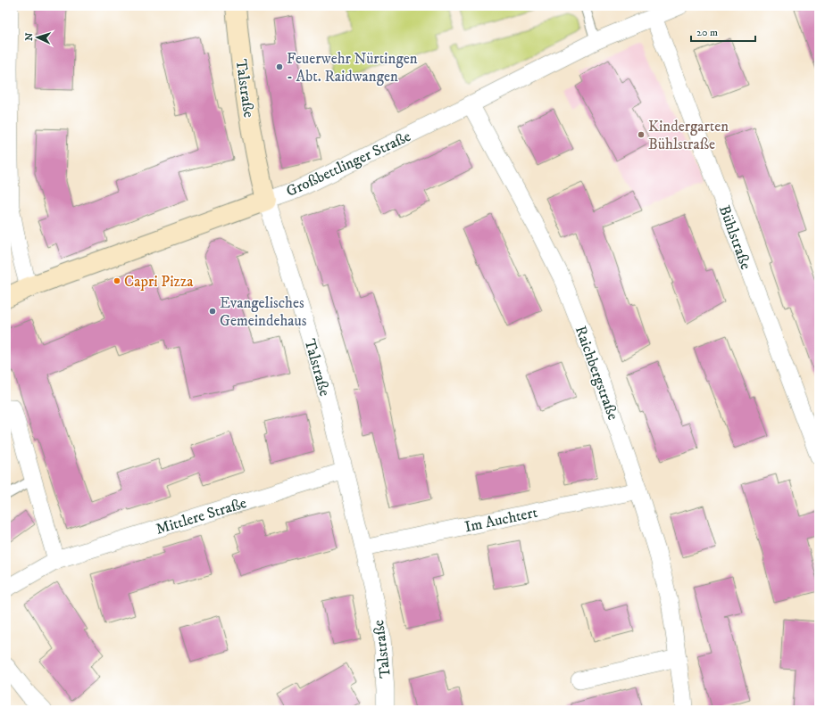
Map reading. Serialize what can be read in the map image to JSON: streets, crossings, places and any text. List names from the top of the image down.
{
  "streets": {
    "street": [
      "Talstraße",
      "Großbettlinger Straße",
      "Bühlstraße",
      "Raichbergstraße",
      "Mittlere Straße",
      "Im Auchtert"
    ]
  },
  "crossings": [
    ["Talstraße", "Großbettlinger Straße"],
    ["Talstraße", "Mittlere Straße"],
    ["Talstraße", "Im Auchtert"],
    ["Großbettlinger Straße", "Bühlstraße"],
    ["Großbettlinger Straße", "Raichbergstraße"],
    ["Raichbergstraße", "Im Auchtert"]
  ],
  "places": [
    "Feuerwehr Nürtingen - Abt. Raidwangen",
    "Kindergarten Bühlstraße",
    "Capri Pizza",
    "Evangelisches Gemeindehaus"
  ],
  "scale_bar": "20 m",
  "north": "left"
}
